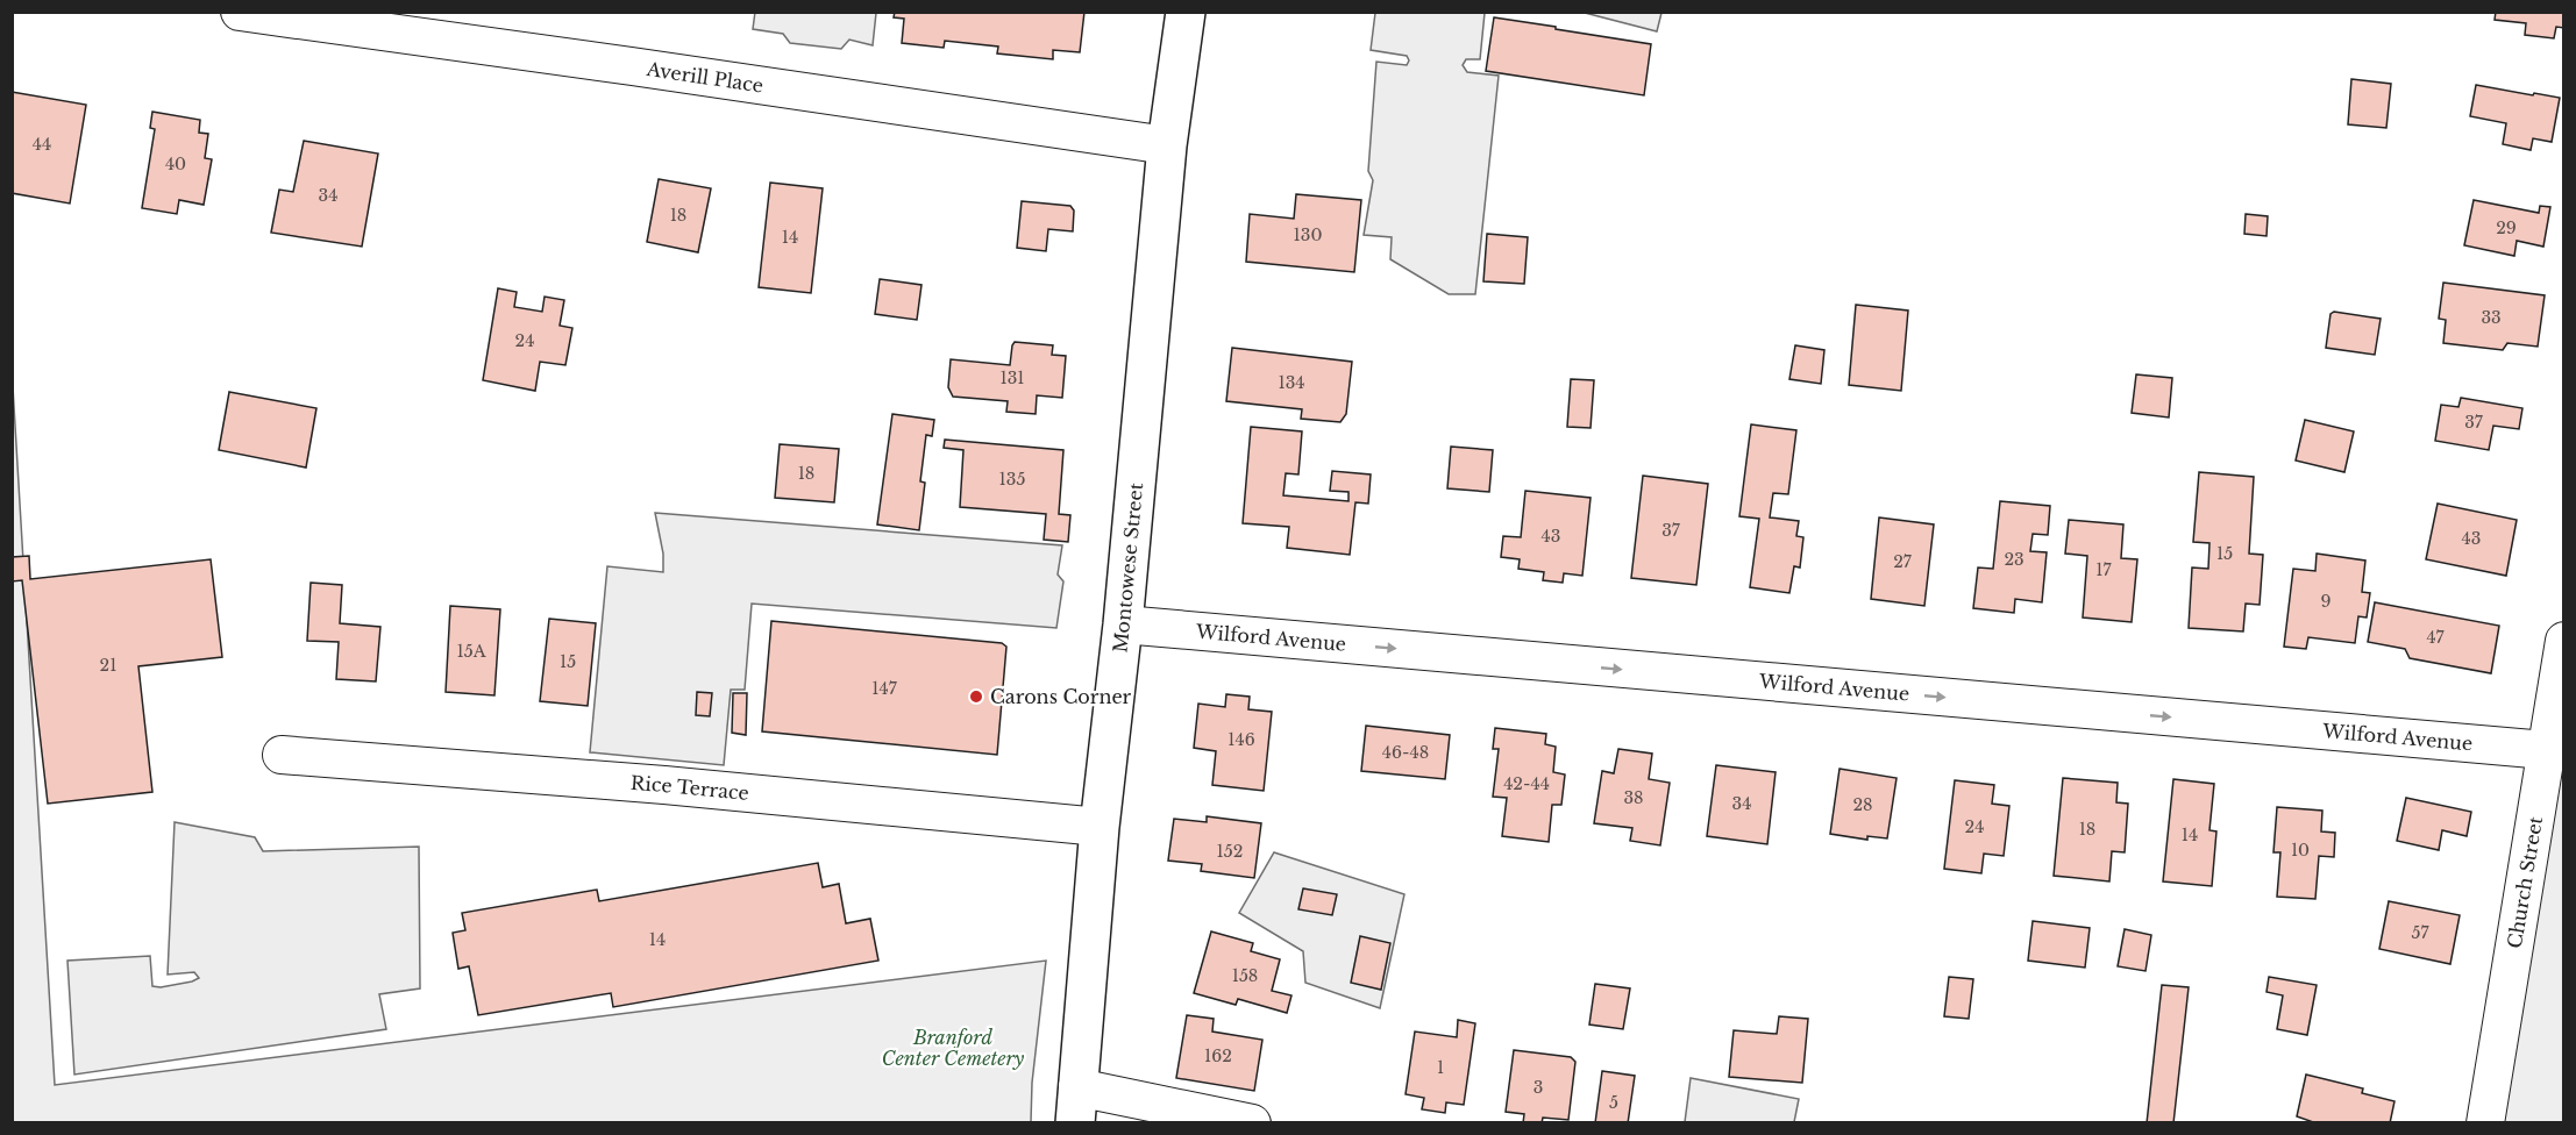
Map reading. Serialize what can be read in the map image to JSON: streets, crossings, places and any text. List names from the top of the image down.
{
  "streets": {
    "main road": ["Montowese Street"],
    "street": [
      "Averill Place",
      "Wilford Avenue",
      "Rice Terrace",
      "Church Street"
    ]
  },
  "crossings": [
    ["Averill Place", "Montowese Street"],
    ["Montowese Street", "Wilford Avenue"],
    ["Montowese Street", "Rice Terrace"],
    ["Wilford Avenue", "Church Street"]
  ],
  "one_way": ["Wilford Avenue"],
  "parks": ["Branford Center Cemetery"],
  "places": ["Carons Corner"],
  "house_numbers": [
    "44",
    "40",
    "34",
    "18",
    "29",
    "130",
    "14",
    "33",
    "24",
    "131",
    "134",
    "37",
    "18",
    "135",
    "37",
    "43",
    "43",
    "15",
    "23",
    "27",
    "17",
    "9",
    "47",
    "15A",
    "15",
    "21",
    "147",
    "146",
    "46-48",
    "42-44",
    "38",
    "34",
    "28",
    "24",
    "18",
    "14",
    "10",
    "152",
    "57",
    "14",
    "158",
    "162",
    "1",
    "3",
    "5"
  ]
}
